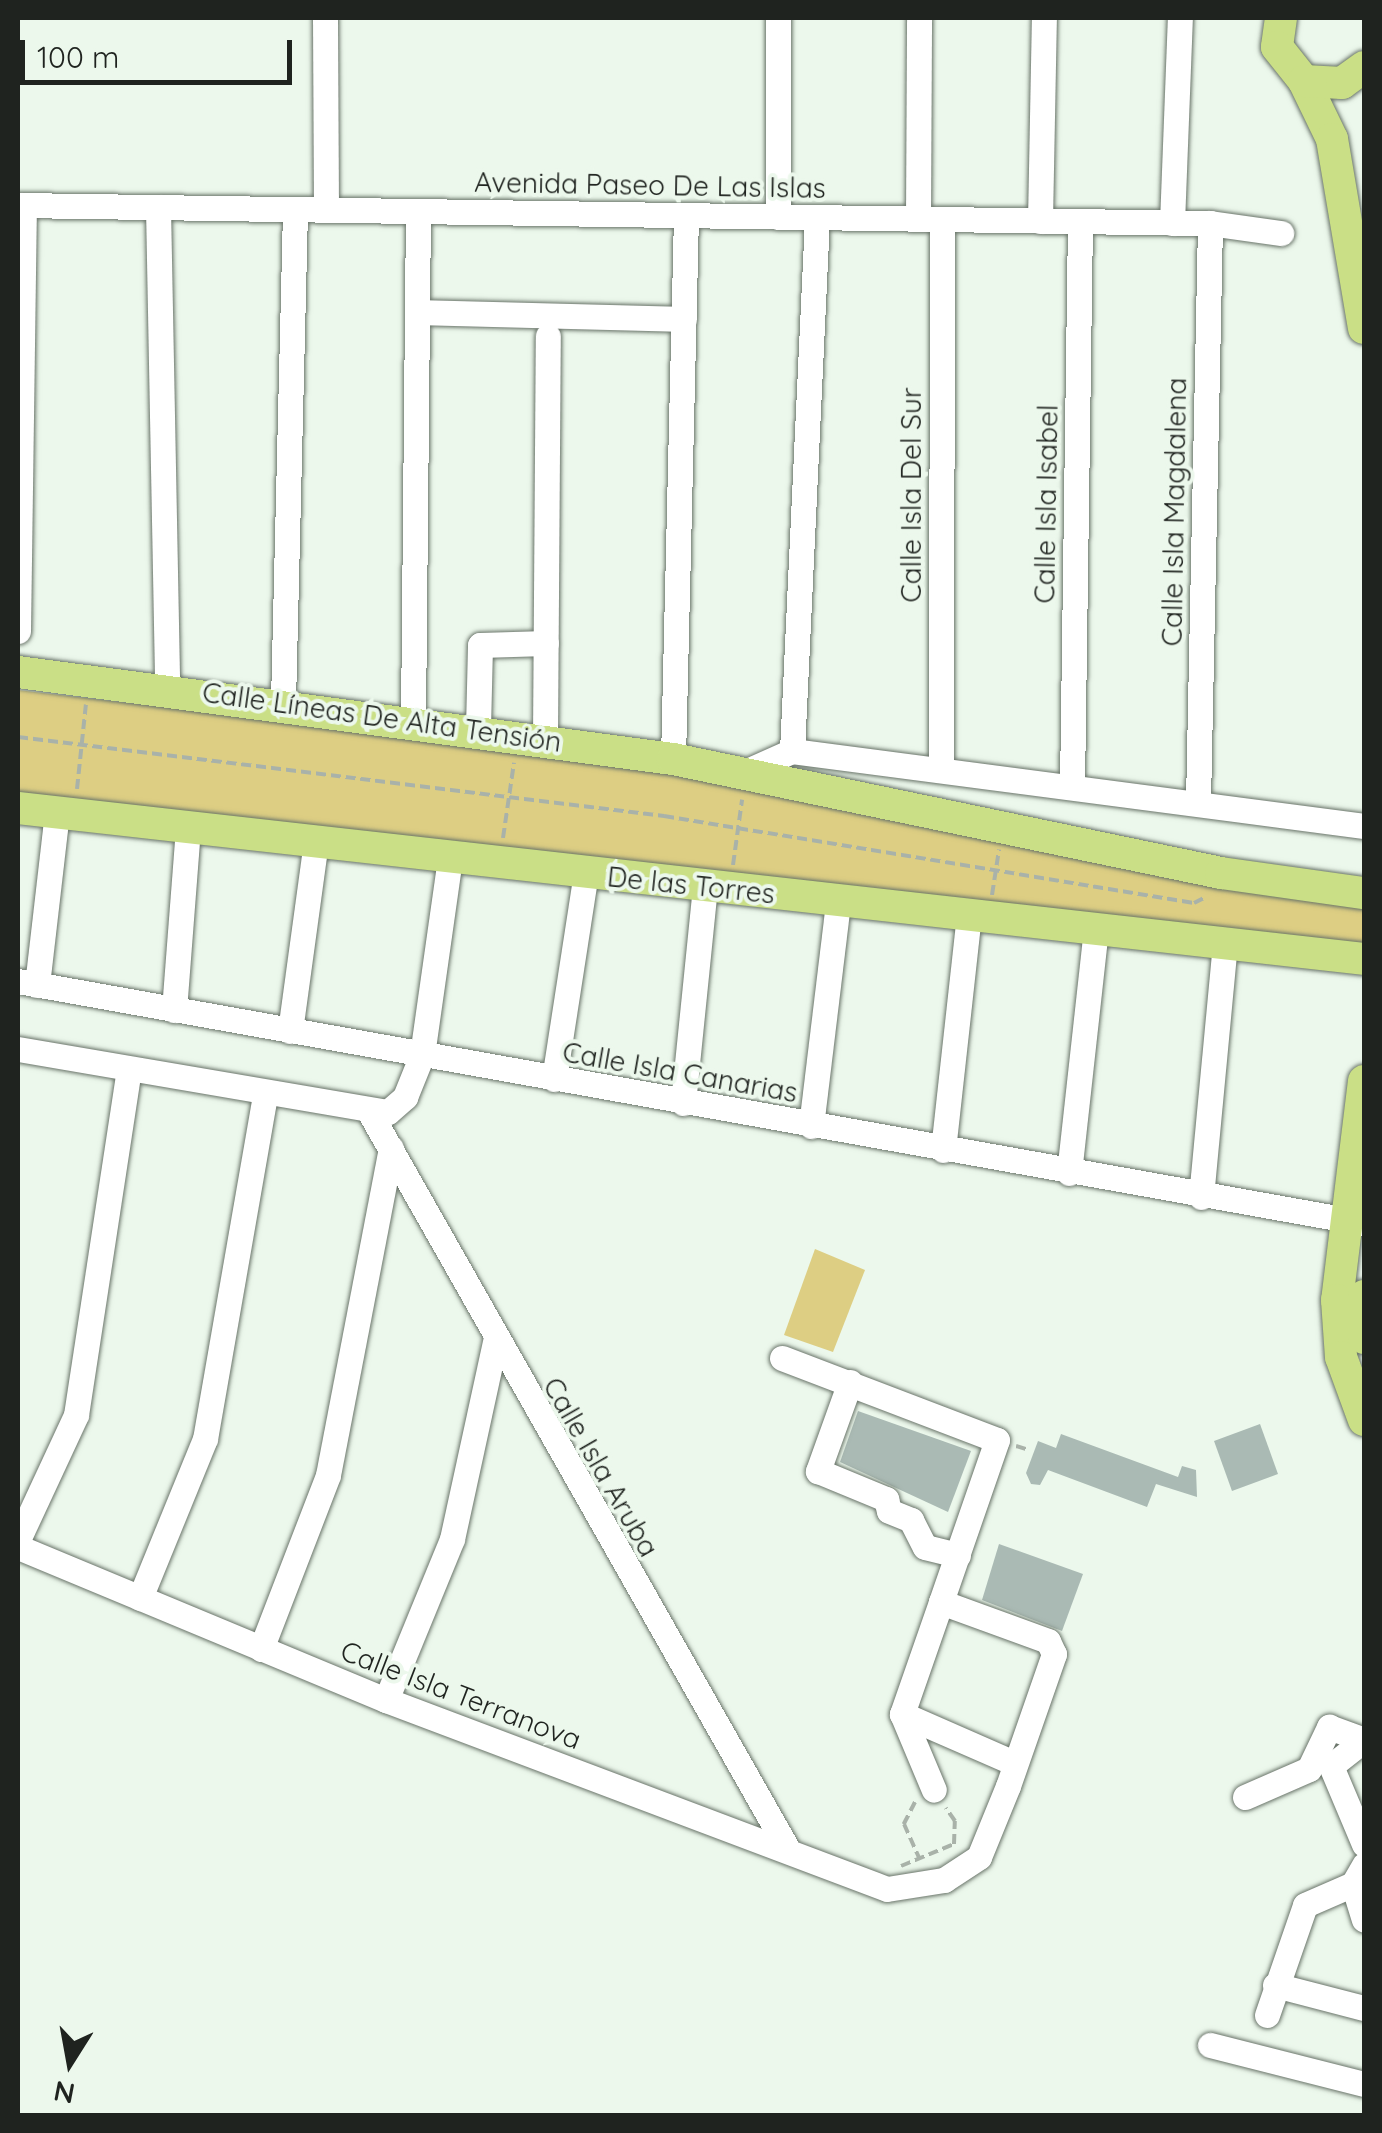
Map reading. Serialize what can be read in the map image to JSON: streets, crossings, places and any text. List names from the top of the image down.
{
  "streets": {
    "main road": ["Calle Líneas De Alta Tensión", "De las Torres"],
    "street": [
      "Avenida Paseo De Las Islas",
      "Calle Isla Del Sur",
      "Calle Isla Isabel",
      "Calle Isla Magdalena",
      "Calle Isla Canarias",
      "Calle Isla Aruba",
      "Calle Isla Terranova"
    ]
  },
  "crossings": [
    ["Avenida Paseo De Las Islas", "Calle Isla Del Sur"],
    ["Avenida Paseo De Las Islas", "Calle Isla Isabel"],
    ["Avenida Paseo De Las Islas", "Calle Isla Magdalena"],
    ["Calle Isla Aruba", "Calle Isla Terranova"]
  ],
  "scale_bar": "100 m",
  "north": "bottom"
}
